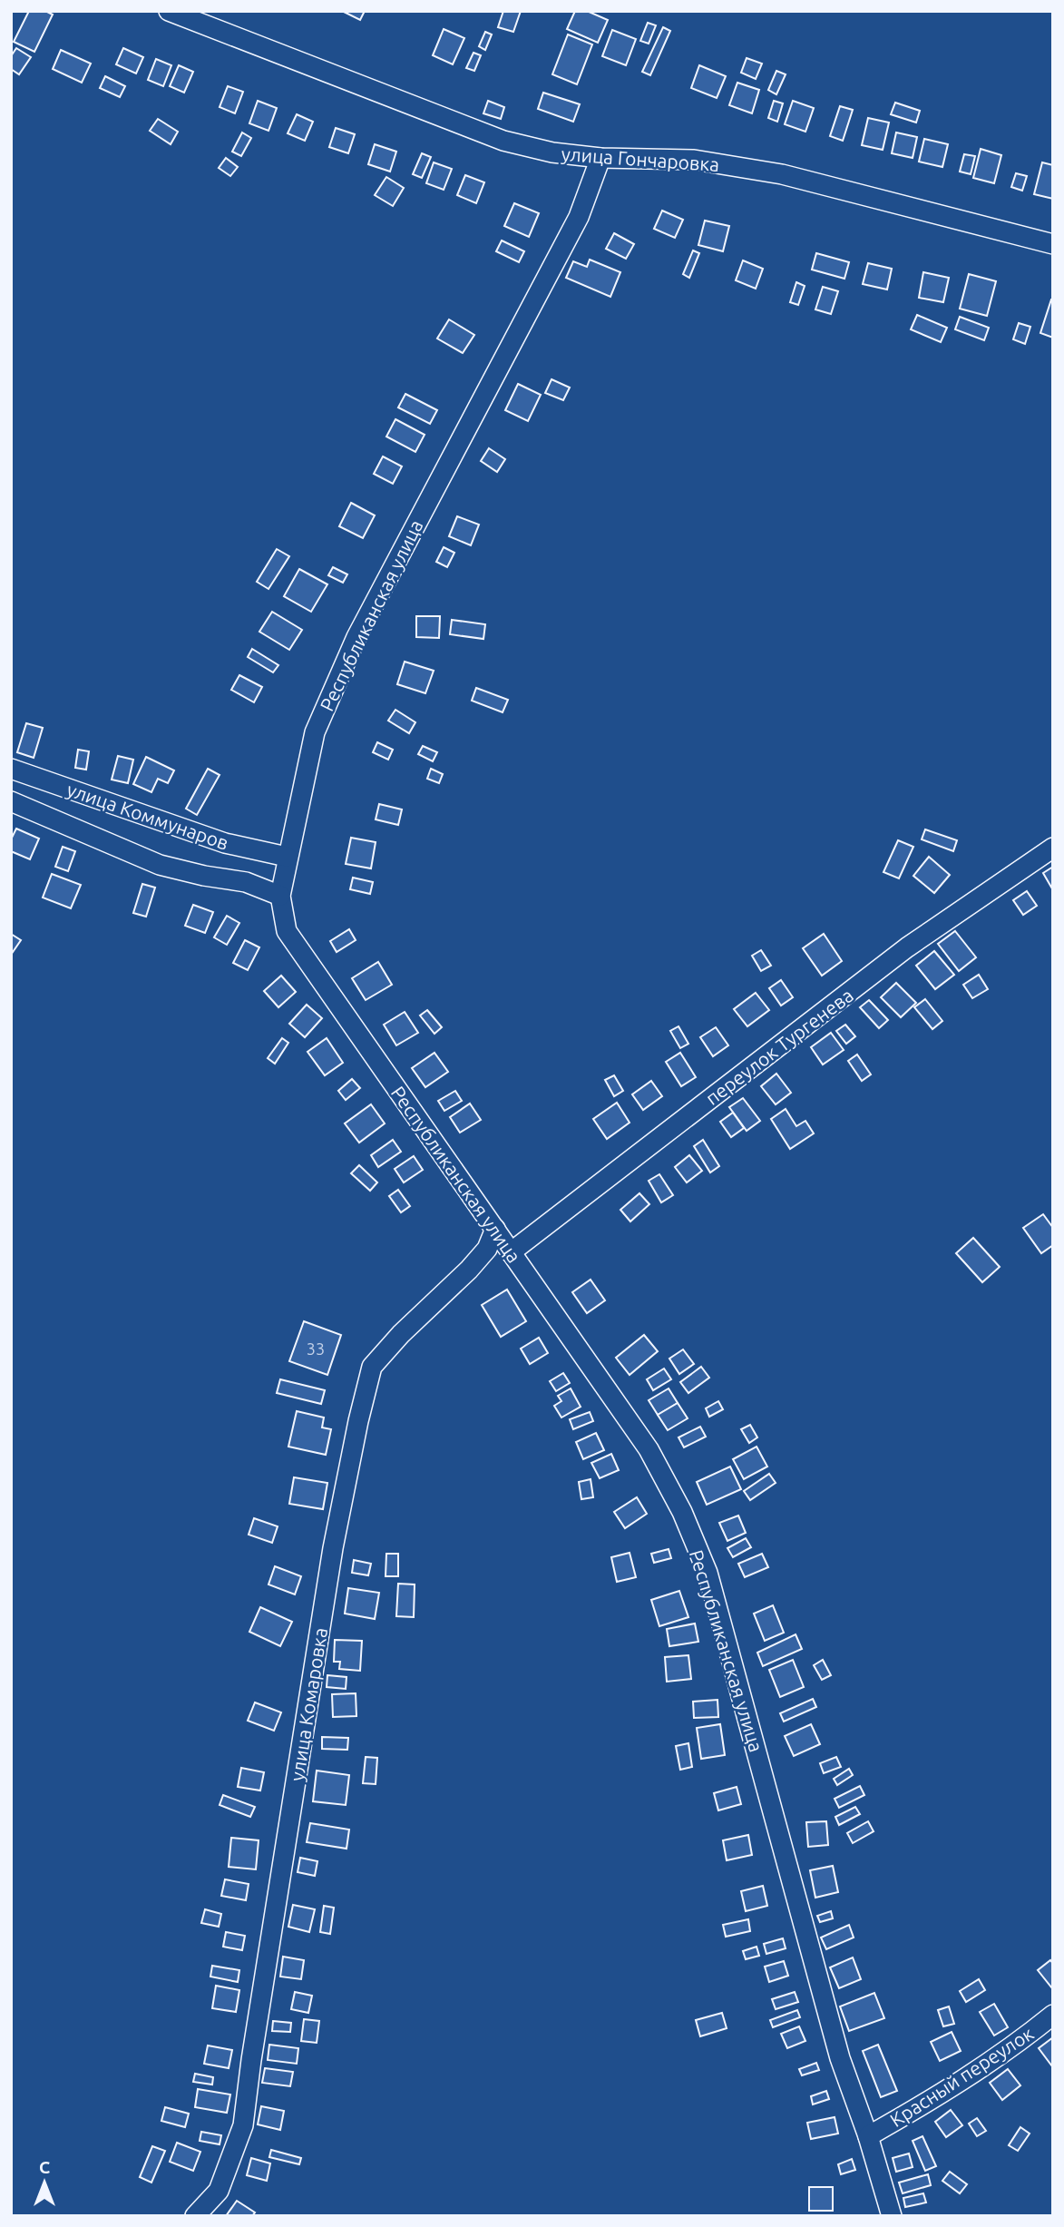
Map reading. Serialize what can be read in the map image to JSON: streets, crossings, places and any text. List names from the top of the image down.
{
  "streets": {
    "street": [
      "улица Гончаровка",
      "Республиканская улица",
      "улица Коммунаров",
      "переулок Тургенева",
      "улица Комаровка",
      "Красный переулок"
    ]
  },
  "crossings": [
    ["улица Гончаровка", "Республиканская улица"],
    ["Республиканская улица", "улица Коммунаров"],
    ["Республиканская улица", "переулок Тургенева"],
    ["Республиканская улица", "улица Комаровка"],
    ["Республиканская улица", "Красный переулок"]
  ],
  "house_numbers": ["33"],
  "north": "top"
}
